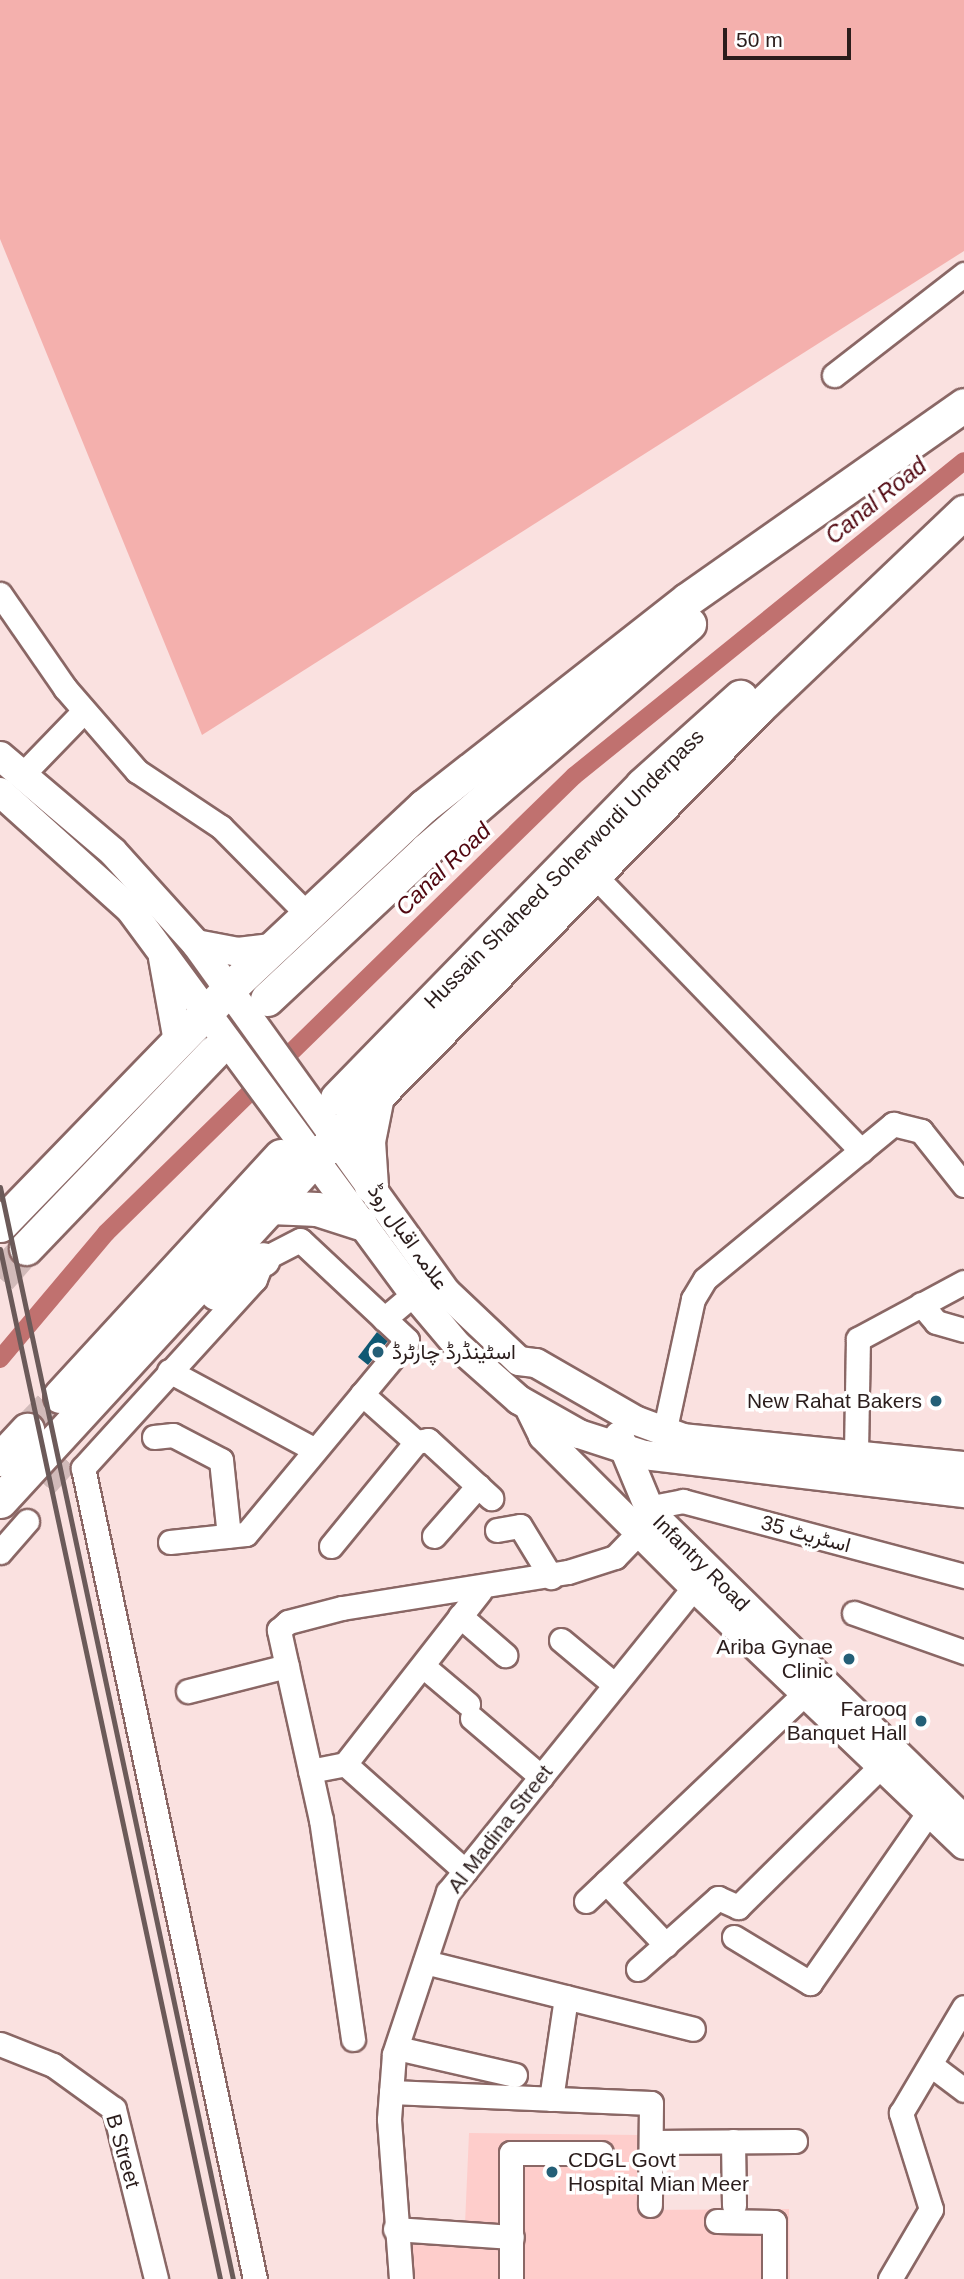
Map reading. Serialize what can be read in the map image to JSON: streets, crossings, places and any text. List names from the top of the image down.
{
  "streets": {
    "highway": ["Hussain Shaheed Soherwordi Underpass"],
    "main road": ["علامہ اقبال روڈ", "Infantry Road"],
    "street": ["اسٹریٹ 35", "Al Madina Street", "B Street"]
  },
  "crossings": [
    ["علامہ اقبال روڈ", "Infantry Road"],
    ["اسٹریٹ 35", "Infantry Road"],
    ["Infantry Road", "Al Madina Street"]
  ],
  "water": ["Canal Road"],
  "places": [
    "اسٹینڈرڈ چارٹرڈ",
    "New Rahat Bakers",
    "Ariba Gynae Clinic",
    "Farooq Banquet Hall",
    "CDGL Govt Hospital Mian Meer"
  ],
  "scale_bar": "50 m"
}
